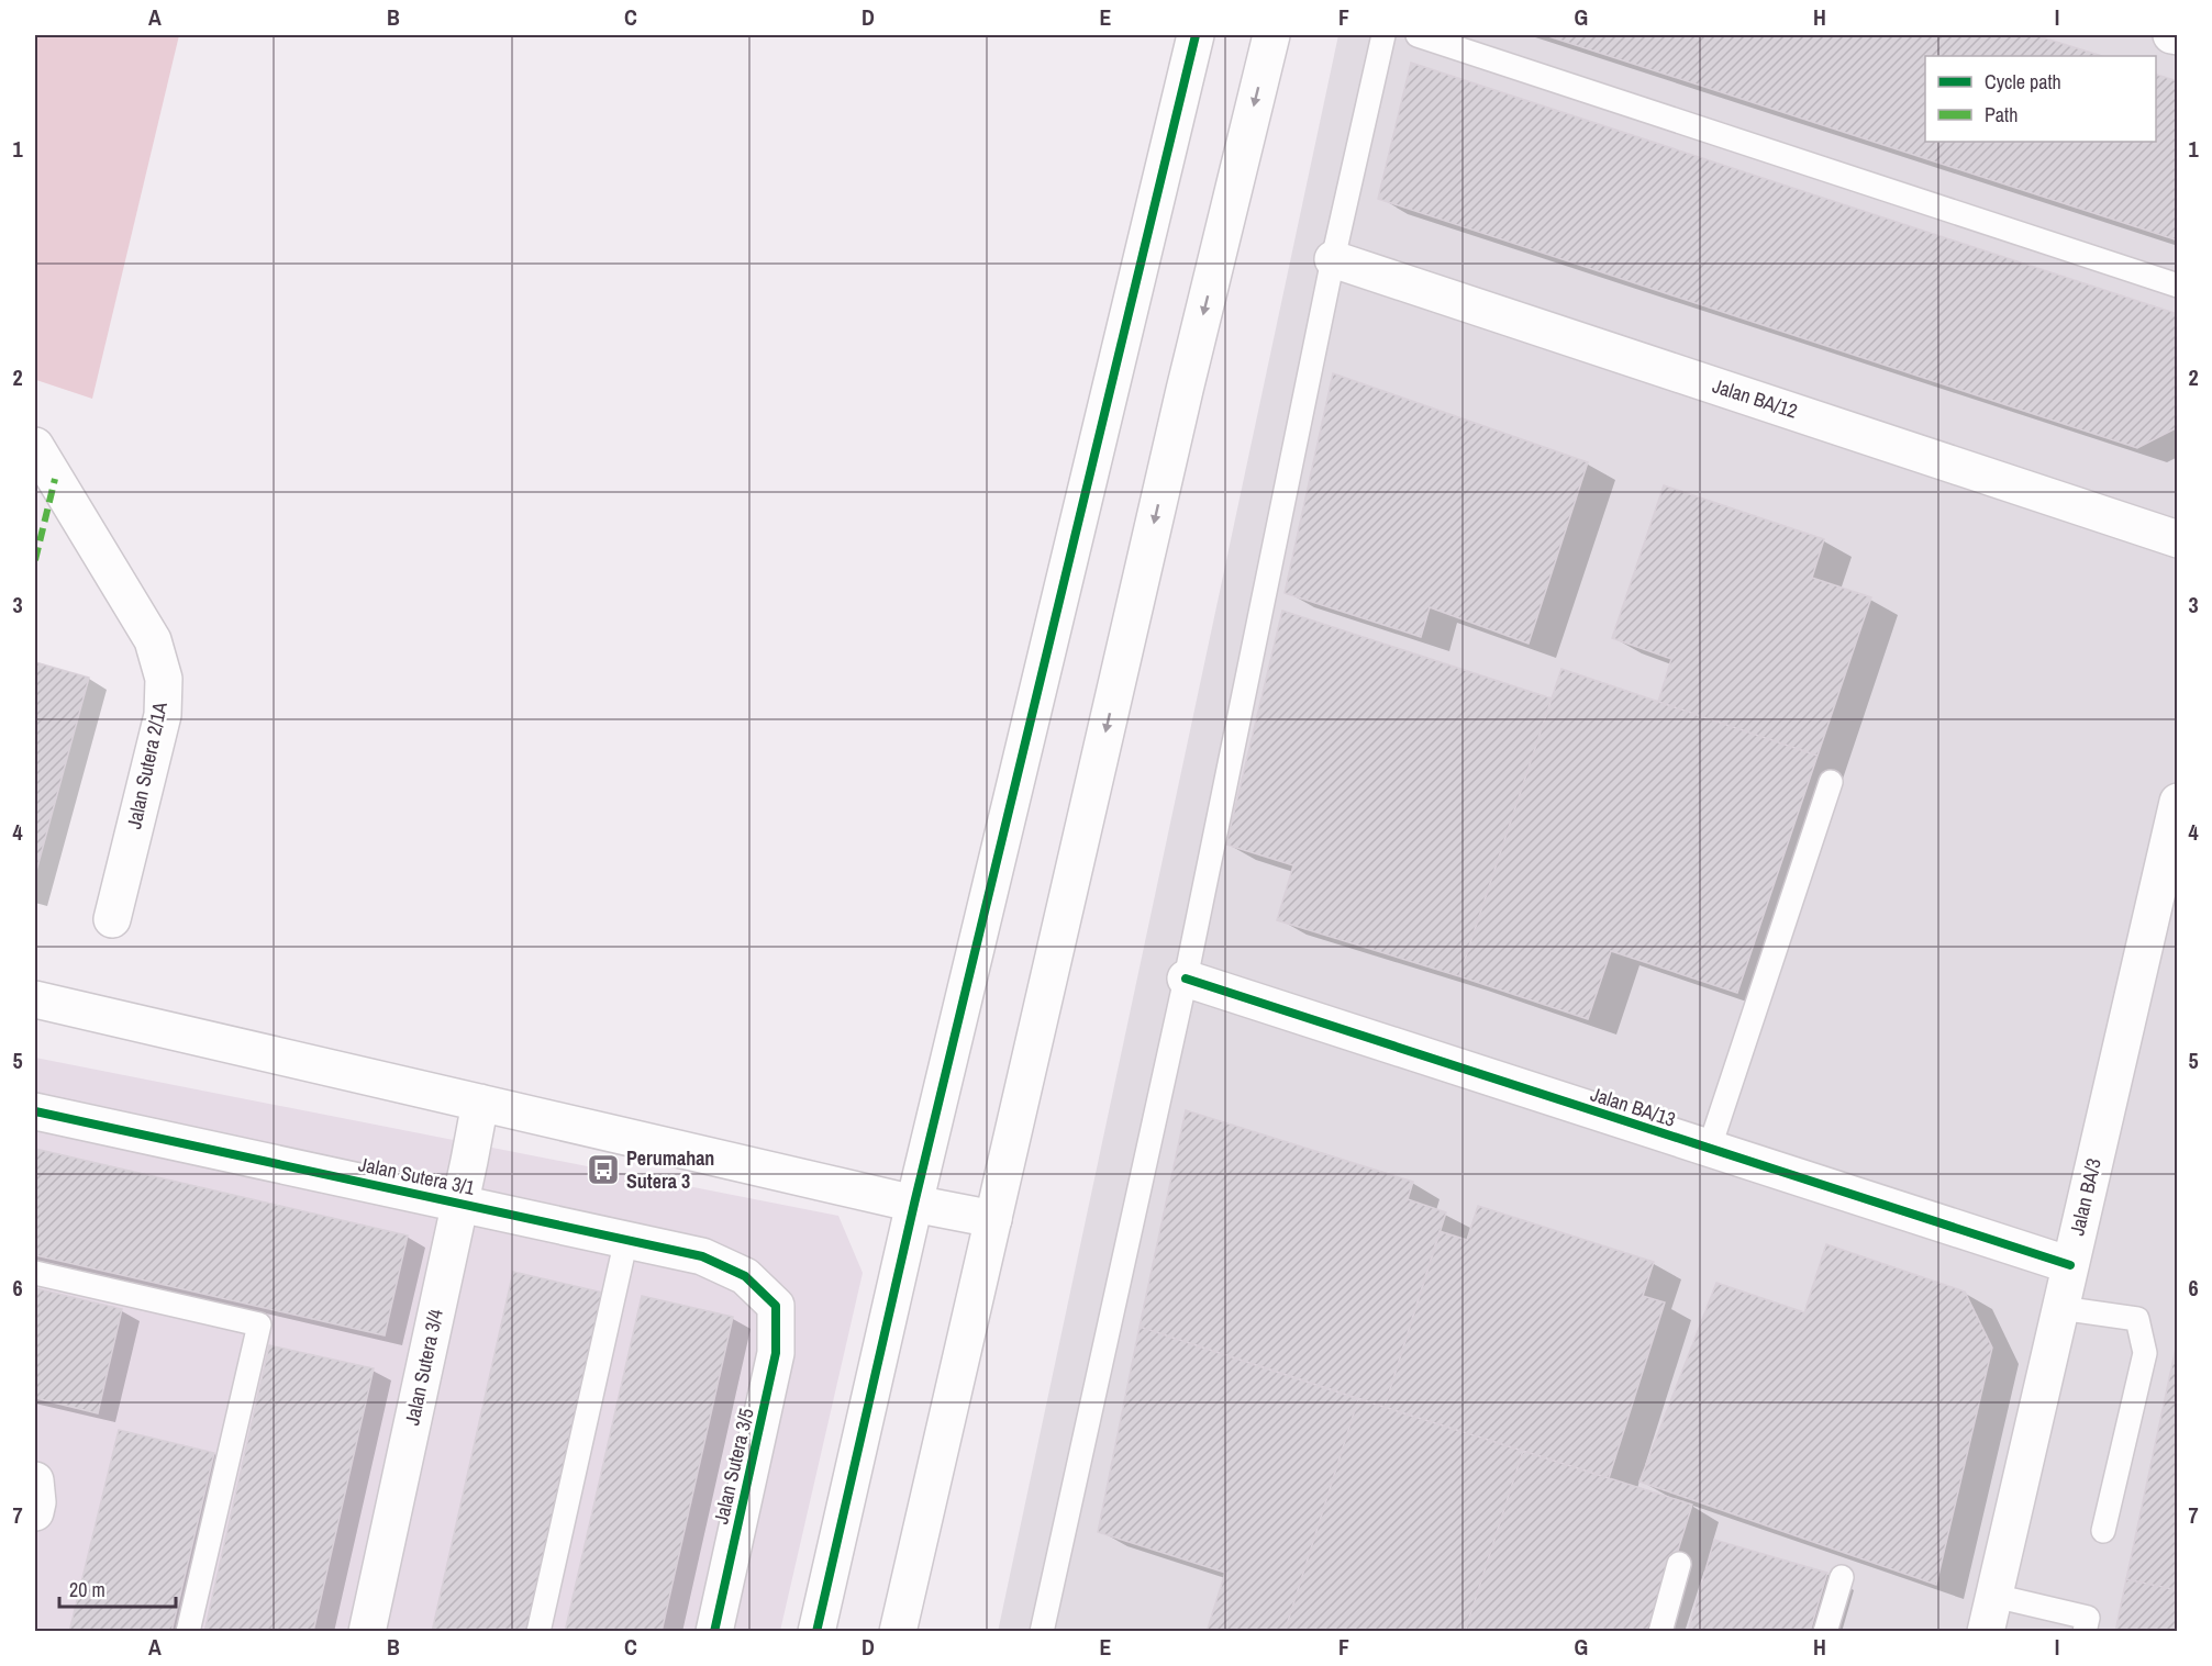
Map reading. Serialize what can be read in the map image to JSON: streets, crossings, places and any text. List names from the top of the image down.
{
  "streets": {
    "street": [
      "Jalan BA/12",
      "Jalan Sutera 2/1A",
      "Jalan BA/13",
      "Jalan Sutera 3/1",
      "Jalan BA/3",
      "Jalan Sutera 3/4",
      "Jalan Sutera 3/5"
    ]
  },
  "crossings": [
    ["Jalan BA/13", "Jalan BA/3"],
    ["Jalan Sutera 3/1", "Jalan Sutera 3/4"],
    ["Jalan Sutera 3/1", "Jalan Sutera 3/5"]
  ],
  "places": {
    "bus stop": ["Perumahan Sutera 3"]
  },
  "legend": ["Cycle path", "Path"],
  "scale_bar": "20 m",
  "grid": {
    "columns": [
      "A",
      "B",
      "C",
      "D",
      "E",
      "F",
      "G",
      "H",
      "I"
    ],
    "rows": [
      "1",
      "2",
      "3",
      "4",
      "5",
      "6",
      "7"
    ]
  }
}
